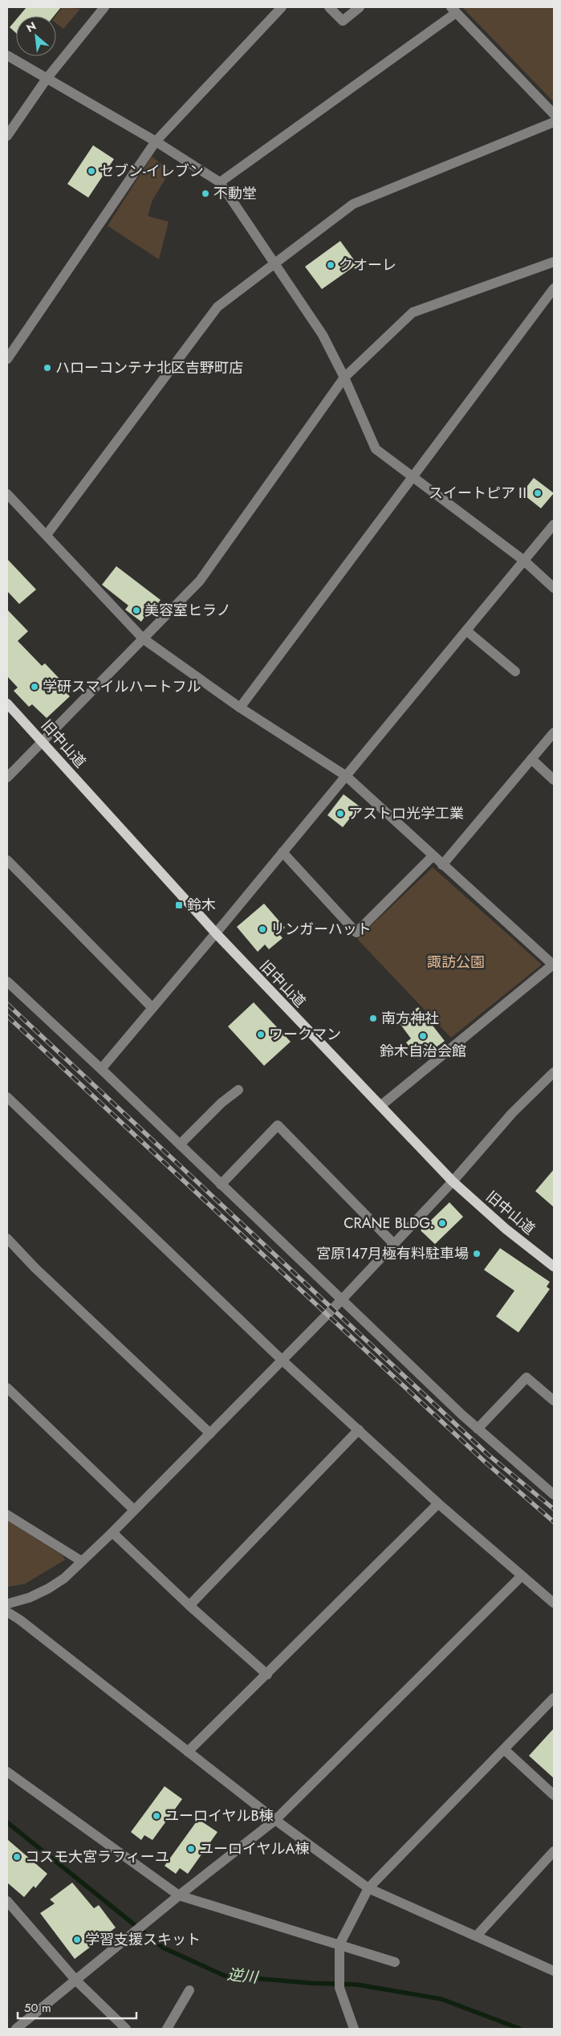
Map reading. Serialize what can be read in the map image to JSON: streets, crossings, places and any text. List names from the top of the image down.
{
  "streets": {
    "main road": ["旧中山道"]
  },
  "water": ["逆川"],
  "parks": ["諏訪公園"],
  "places": {
    "other": [
      "セブン-イレブン",
      "不動堂",
      "クオーレ",
      "ハローコンテナ北区吉野町店",
      "スイートピアⅡ",
      "美容室ヒラノ",
      "学研スマイルハートフル",
      "アストロ光学工業",
      "リンガーハット",
      "南方神社",
      "ワークマン",
      "鈴木自治会館",
      "CRANE BLDG.",
      "宮原147月極有料駐車場",
      "ユーロイヤルB棟",
      "ユーロイヤルA棟",
      "コスモ大宮ラフィーユ",
      "学習支援スキット"
    ],
    "transit": ["鈴木"]
  },
  "scale_bar": "50 m",
  "north": "top left"
}
